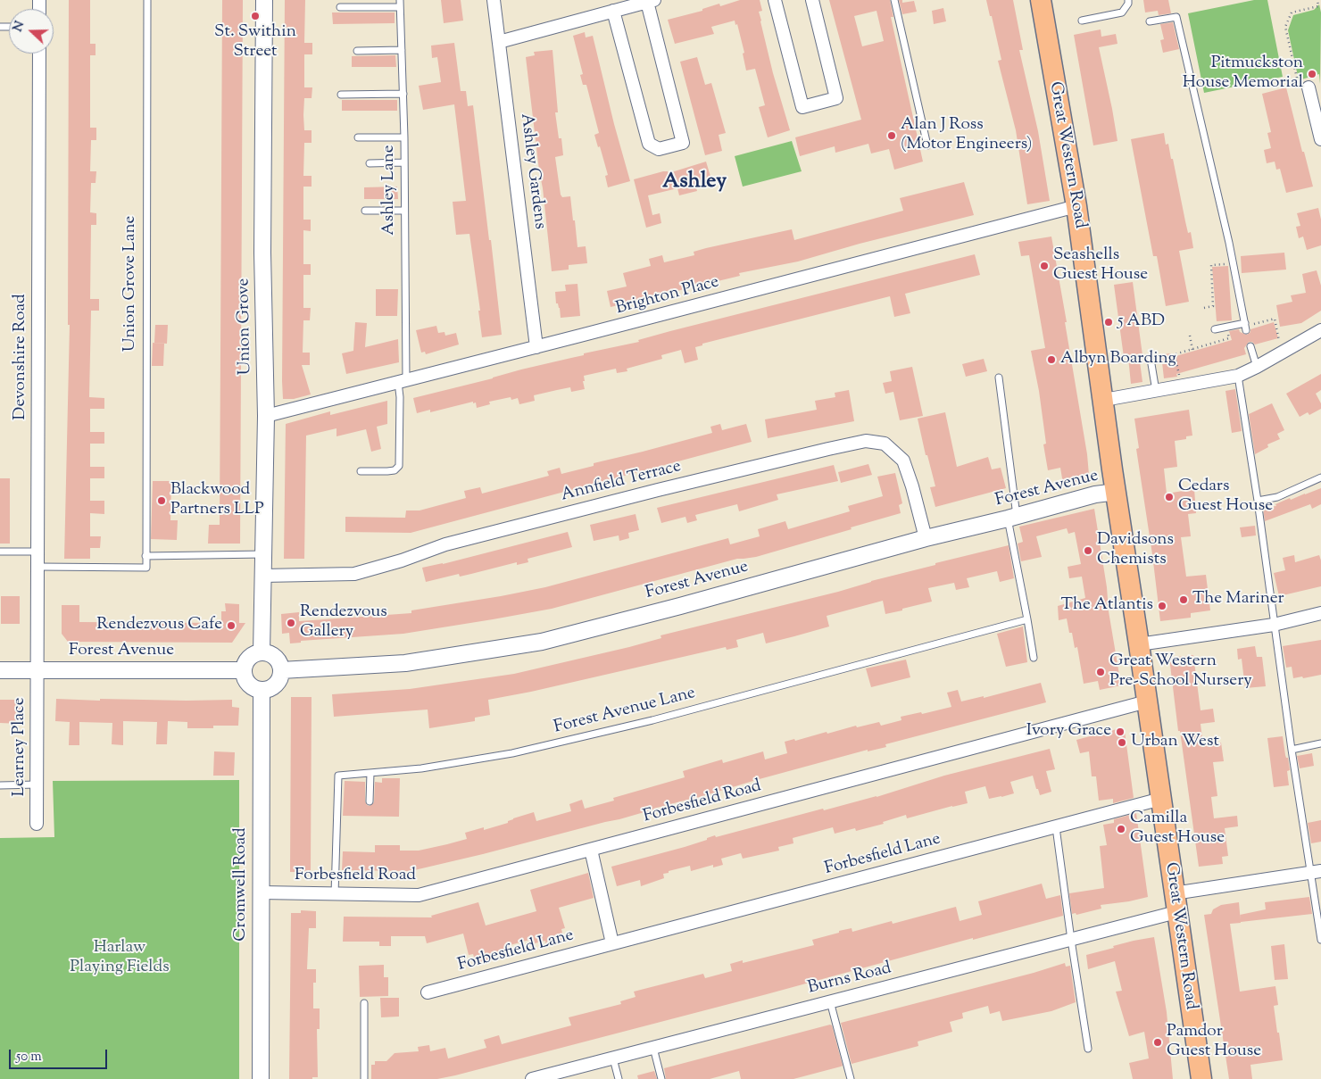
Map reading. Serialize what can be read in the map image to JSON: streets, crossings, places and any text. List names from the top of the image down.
{
  "streets": {
    "main road": ["Great Western Road"],
    "street": [
      "Ashley Gardens",
      "Brighton Place",
      "Union Grove",
      "Devonshire Road",
      "Annfield Terrace",
      "Forest Avenue",
      "Learney Place",
      "Forbesfield Road",
      "Forbesfield Lane",
      "Cromwell Road",
      "Burns Road"
    ],
    "lane": ["Ashley Lane", "Union Grove Lane", "Forest Avenue Lane"]
  },
  "crossings": [
    ["Great Western Road", "Brighton Place"],
    ["Great Western Road", "Forest Avenue"],
    ["Great Western Road", "Forbesfield Road"],
    ["Great Western Road", "Forbesfield Lane"],
    ["Great Western Road", "Burns Road"],
    ["Ashley Gardens", "Brighton Place"],
    ["Ashley Lane", "Brighton Place"],
    ["Union Grove Lane", "Devonshire Road"],
    ["Brighton Place", "Union Grove"],
    ["Union Grove", "Annfield Terrace"],
    ["Union Grove", "Forest Avenue"],
    ["Union Grove", "Cromwell Road"],
    ["Devonshire Road", "Forest Avenue"],
    ["Devonshire Road", "Learney Place"],
    ["Annfield Terrace", "Forest Avenue"],
    ["Forest Avenue", "Learney Place"],
    ["Forest Avenue", "Cromwell Road"],
    ["Forest Avenue Lane", "Forbesfield Road"],
    ["Forbesfield Road", "Cromwell Road"]
  ],
  "districts": ["Ashley"],
  "parks": ["Harlaw Playing Fields"],
  "places": [
    "St. Swithin Street",
    "Pitmuckston House Memorial",
    "Alan J Ross (Motor Engineers)",
    "Seashells Guest House",
    "5 ABD",
    "Albyn Boarding",
    "Cedars Guest House",
    "Blackwood Partners LLP",
    "Davidsons Chemists",
    "The Mariner",
    "The Atlantis",
    "Rendezvous Gallery",
    "Rendezvous Cafe",
    "Great Western Pre-School Nursery",
    "Ivory Grace",
    "Urban West",
    "Camilla Guest House",
    "Pamdor Guest House"
  ],
  "scale_bar": "50 m",
  "north": "left"
}
